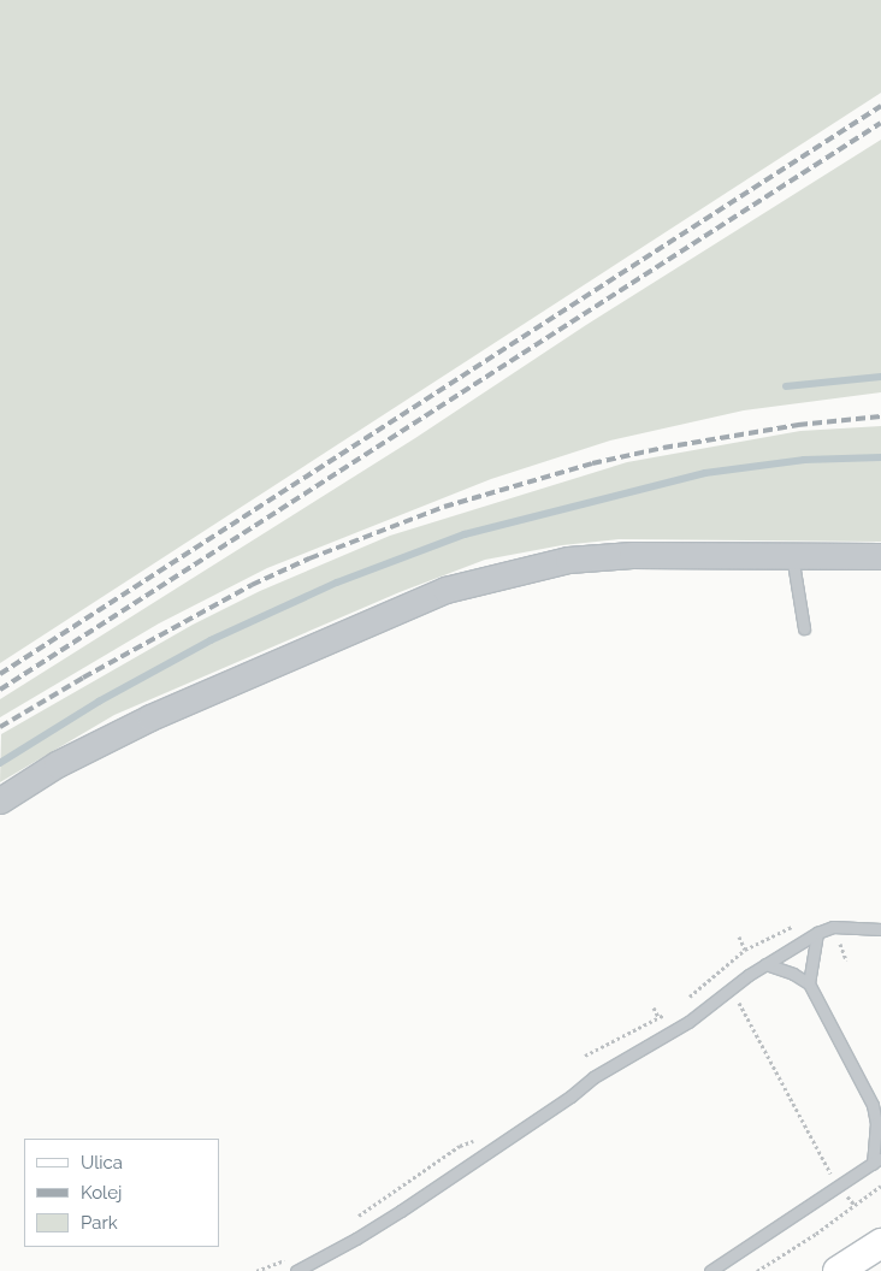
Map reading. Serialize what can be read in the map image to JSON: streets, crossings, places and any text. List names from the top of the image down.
{
  "legend": ["Ulica", "Kolej", "Park"]
}
